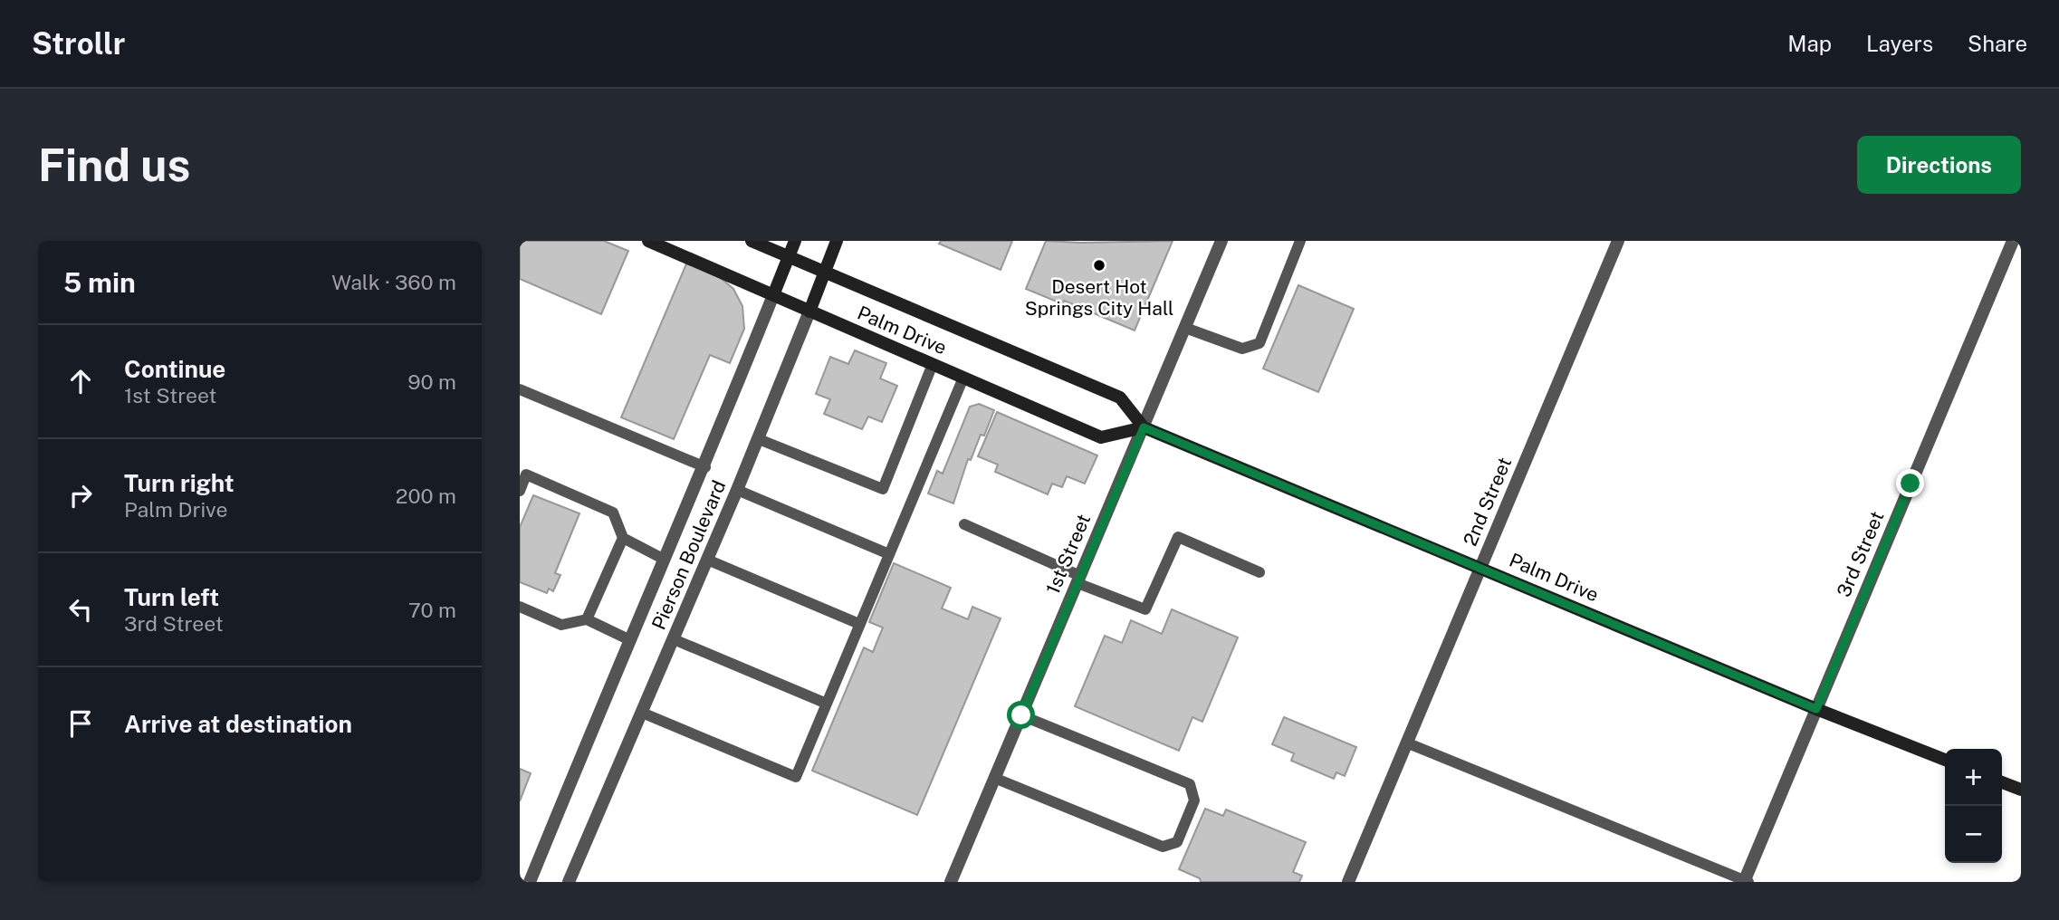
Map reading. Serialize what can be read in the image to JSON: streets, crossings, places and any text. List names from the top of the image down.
{
  "streets": {
    "main road": ["Palm Drive", "Pierson Boulevard"],
    "street": ["2nd Street", "1st Street", "3rd Street"]
  },
  "crossings": [
    ["Palm Drive", "2nd Street"],
    ["Palm Drive", "1st Street"],
    ["Palm Drive", "3rd Street"],
    ["Palm Drive", "Pierson Boulevard"]
  ],
  "places": ["Desert Hot Springs City Hall"],
  "page": {
    "header": "Strollr",
    "nav": ["Map", "Layers", "Share"],
    "buttons": "Directions",
    "title": "Find us",
    "heading": ["5 min", "Walk · 360 m"],
    "list": [
      ["Continue", "1st Street", "90 m"],
      ["Turn right", "Palm Drive", "200 m"],
      ["Turn left", "3rd Street", "70 m"],
      "Arrive at destination"
    ],
    "map_buttons": ["+", "−"]
  }
}
